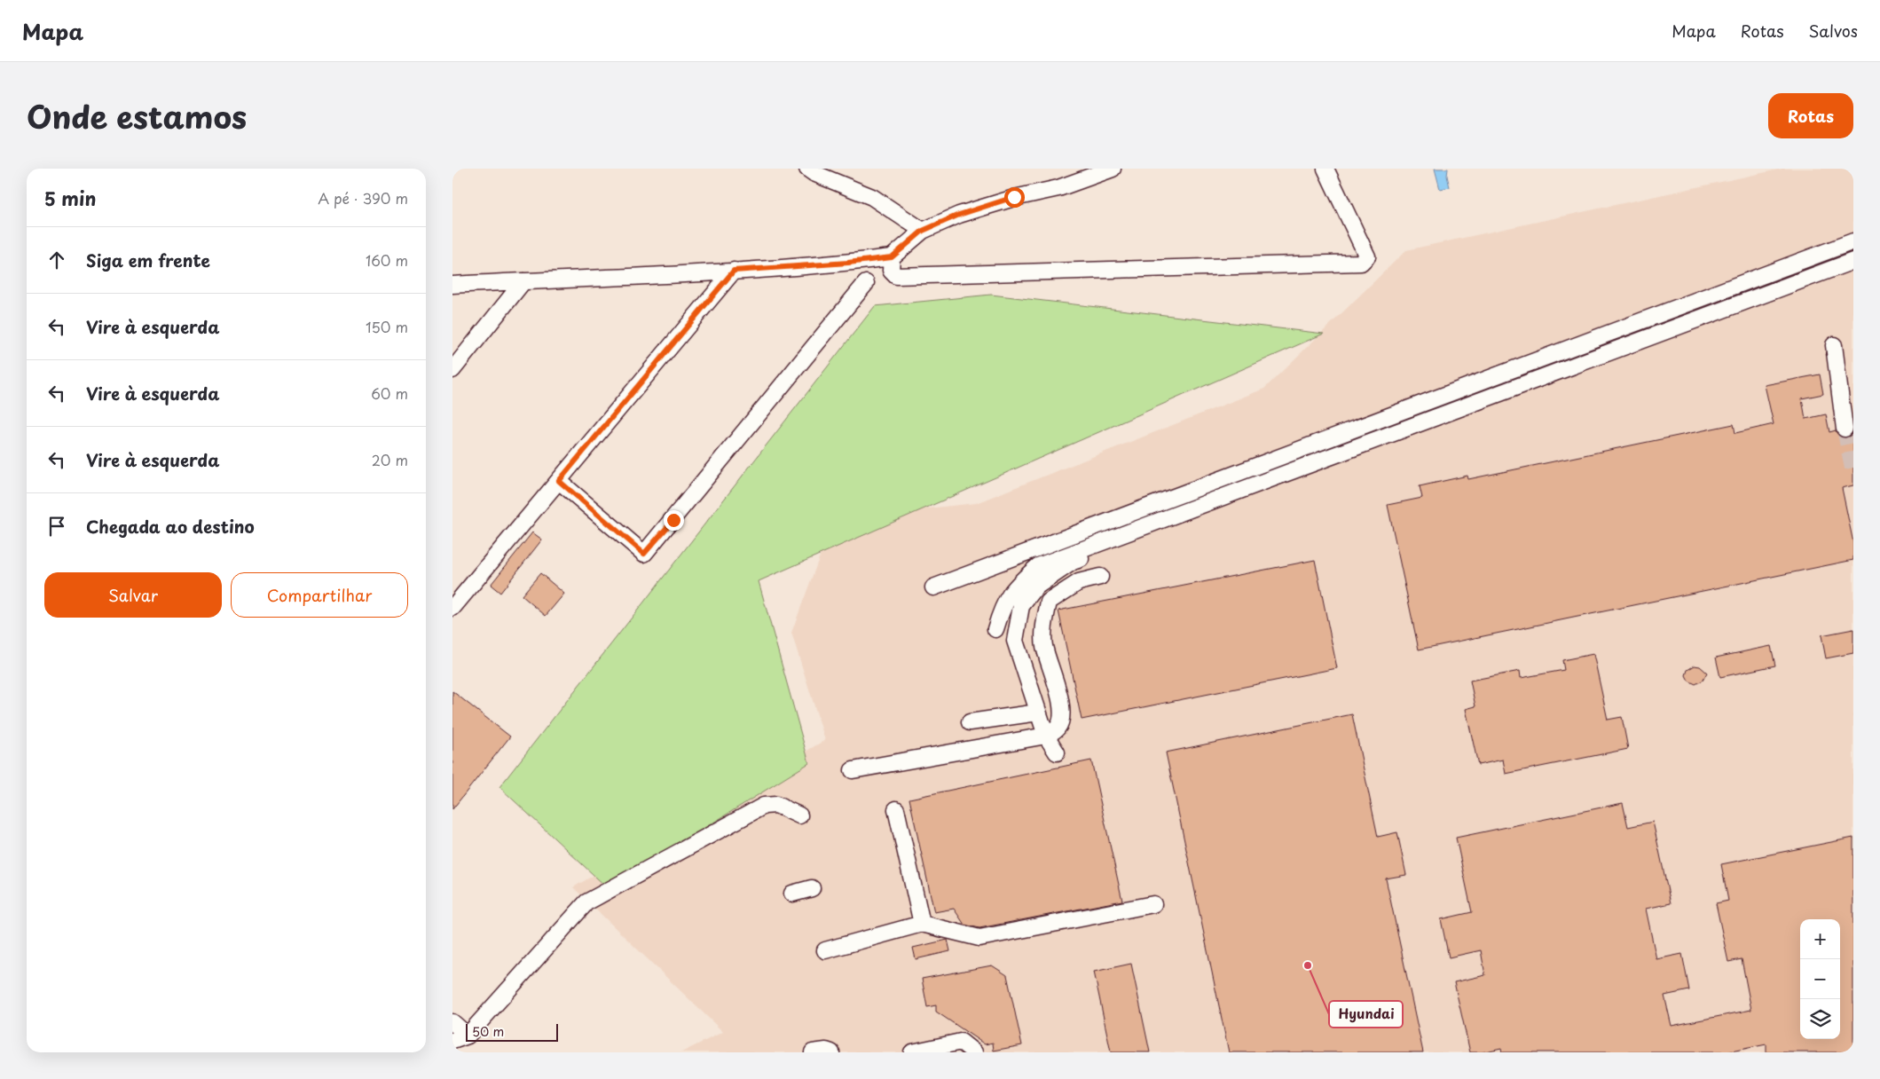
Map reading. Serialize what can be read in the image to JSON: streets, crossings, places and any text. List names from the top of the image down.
{
  "places": ["Hyundai"],
  "scale_bar": "50 m",
  "page": {
    "header": "Mapa",
    "nav": ["Mapa", "Rotas", "Salvos"],
    "title": "Onde estamos",
    "buttons": [
      "Rotas",
      ["Salvar", "Compartilhar"]
    ],
    "heading": ["5 min", "A pé · 390 m"],
    "list": [
      ["Siga em frente", "160 m"],
      ["Vire à esquerda", "150 m"],
      ["Vire à esquerda", "60 m"],
      ["Vire à esquerda", "20 m"],
      "Chegada ao destino"
    ],
    "map_buttons": ["+", "−"],
    "scale": "50 m"
  }
}
